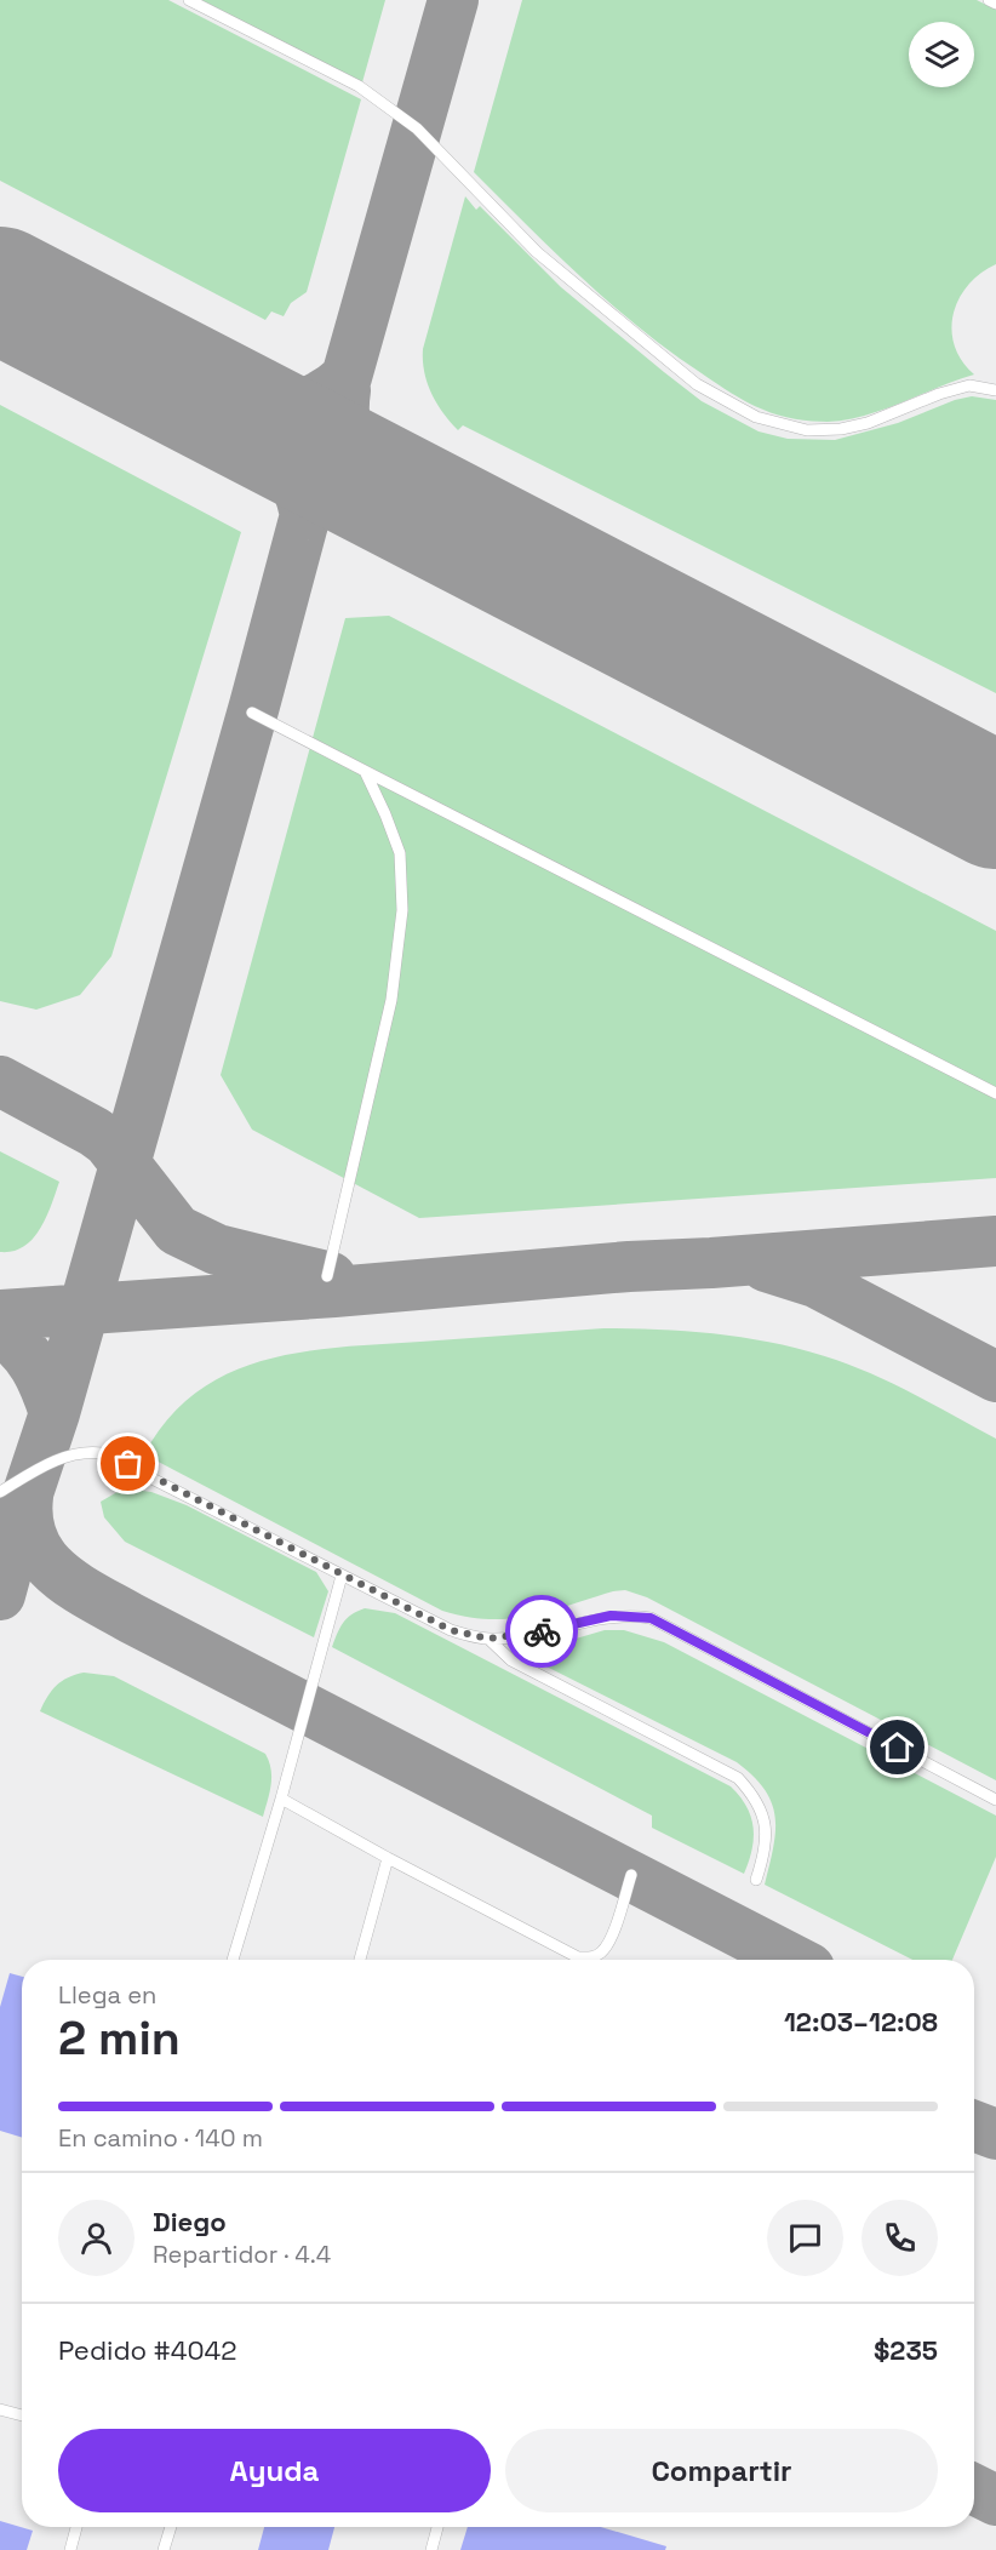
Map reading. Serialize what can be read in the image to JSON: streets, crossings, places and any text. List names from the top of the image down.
{
  "page": {
    "heading": ["2 min", "Llega en", "12:03–12:08"],
    "panel": [
      "Diego",
      "Repartidor · 4.4",
      "Pedido #4042",
      "$235"
    ],
    "bar": "En camino · 140 m",
    "buttons": ["Ayuda", "Compartir"]
  }
}
